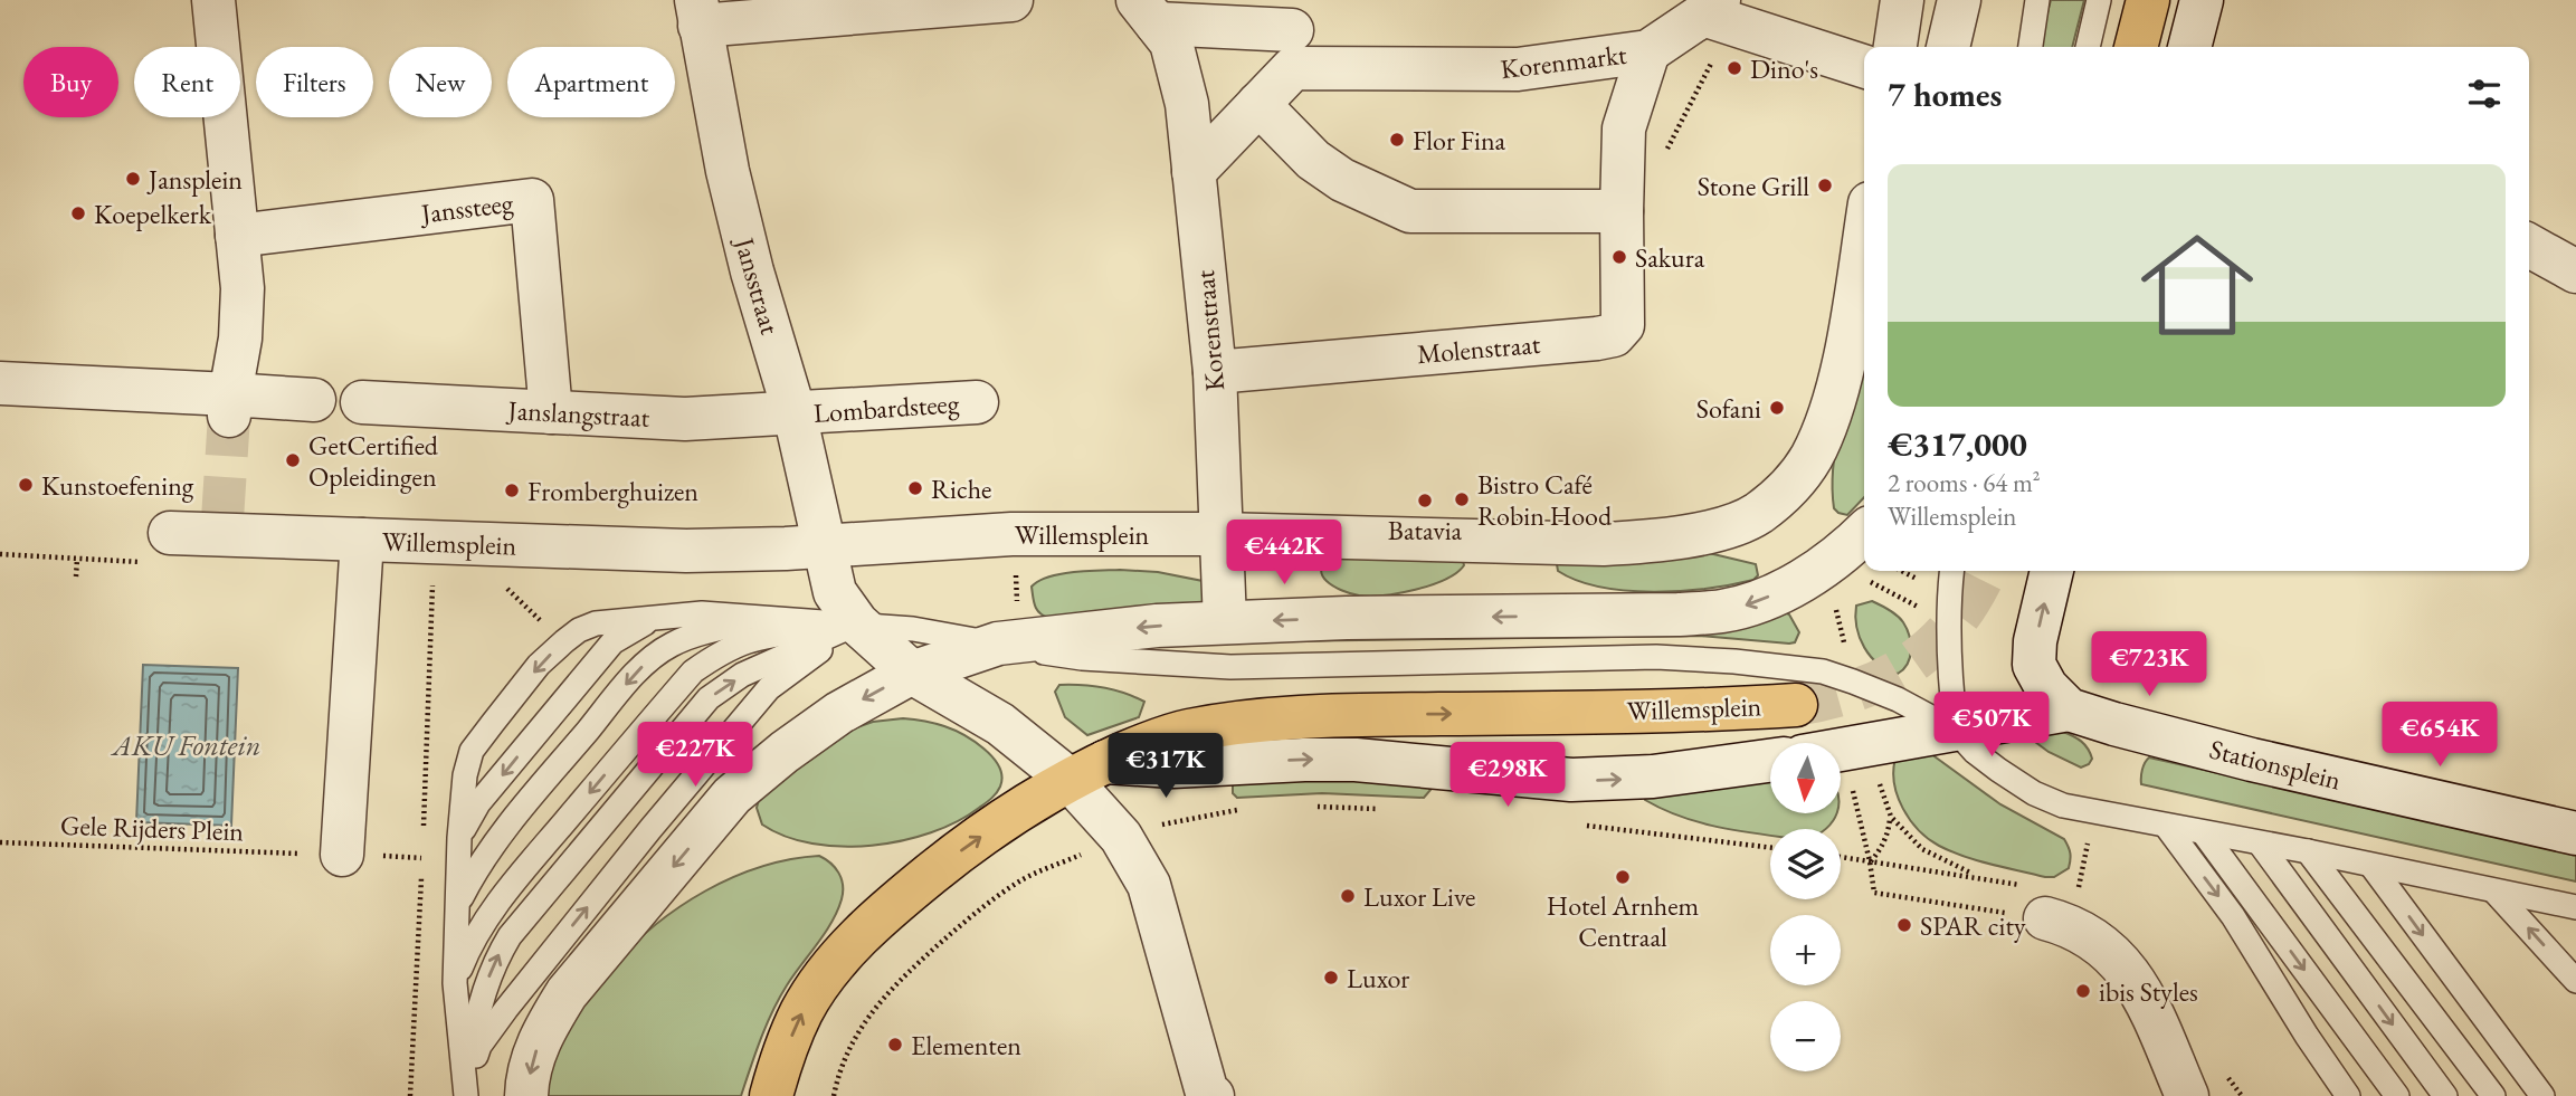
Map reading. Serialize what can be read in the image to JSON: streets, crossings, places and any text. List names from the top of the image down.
{
  "streets": {
    "main road": ["Willemsplein"],
    "street": [
      "Korenmarkt",
      "Janssteeg",
      "Jansstraat",
      "Korenstraat",
      "Molenstraat",
      "Lombardsteeg",
      "Janslangstraat",
      "Stationsplein"
    ],
    "path": ["Gele Rijders Plein"]
  },
  "crossings": [
    ["Korenmarkt", "Korenstraat"],
    ["Korenmarkt", "Molenstraat"],
    ["Janssteeg", "Janslangstraat"],
    ["Jansstraat", "Lombardsteeg"],
    ["Jansstraat", "Janslangstraat"],
    ["Jansstraat", "Willemsplein"],
    ["Korenstraat", "Molenstraat"],
    ["Korenstraat", "Willemsplein"],
    ["Lombardsteeg", "Janslangstraat"],
    ["Willemsplein", "Gele Rijders Plein"]
  ],
  "water": ["AKU Fontein"],
  "places": [
    "Dino's",
    "Flor Fina",
    "Jansplein",
    "Stone Grill",
    "Koepelkerk",
    "Sakura",
    "Sofani",
    "GetCertified Opleidingen",
    "Kunstoefening",
    "Riche",
    "Fromberghuizen",
    "Bistro Café Robin Hood",
    "Batavia",
    "Hotel Arnhem Centraal",
    "Luxor Live",
    "SPAR city",
    "Luxor",
    "ibis Styles",
    "Elementen"
  ],
  "north": "bottom",
  "page": {
    "chip": [
      "Buy",
      "Rent",
      "Filters",
      "New",
      "Apartment"
    ],
    "heading": "7 homes",
    "list": [
      {
        "name": "€317,000",
        "note": "2 rooms · 64 m² · Willemsplein"
      }
    ],
    "price": [
      "€442K",
      "€723K",
      "€507K",
      "€654K",
      "€227K",
      "€317K",
      "€298K"
    ],
    "map_buttons": ["+", "−"]
  }
}
